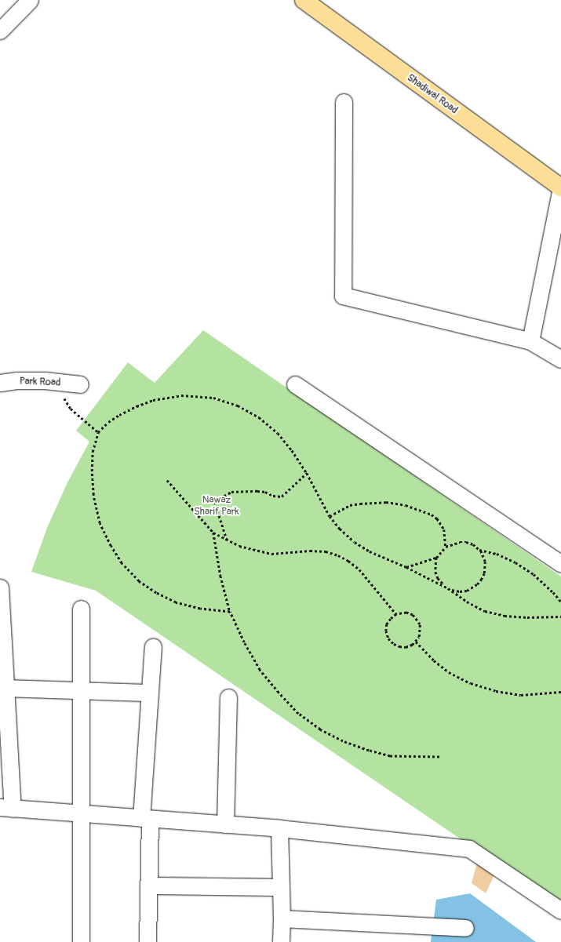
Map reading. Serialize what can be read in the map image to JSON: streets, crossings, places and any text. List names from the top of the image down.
{
  "streets": {
    "main road": ["Shadiwal Road"],
    "street": ["Park Road"]
  },
  "parks": ["Nawaz Sharif Park"]
}
